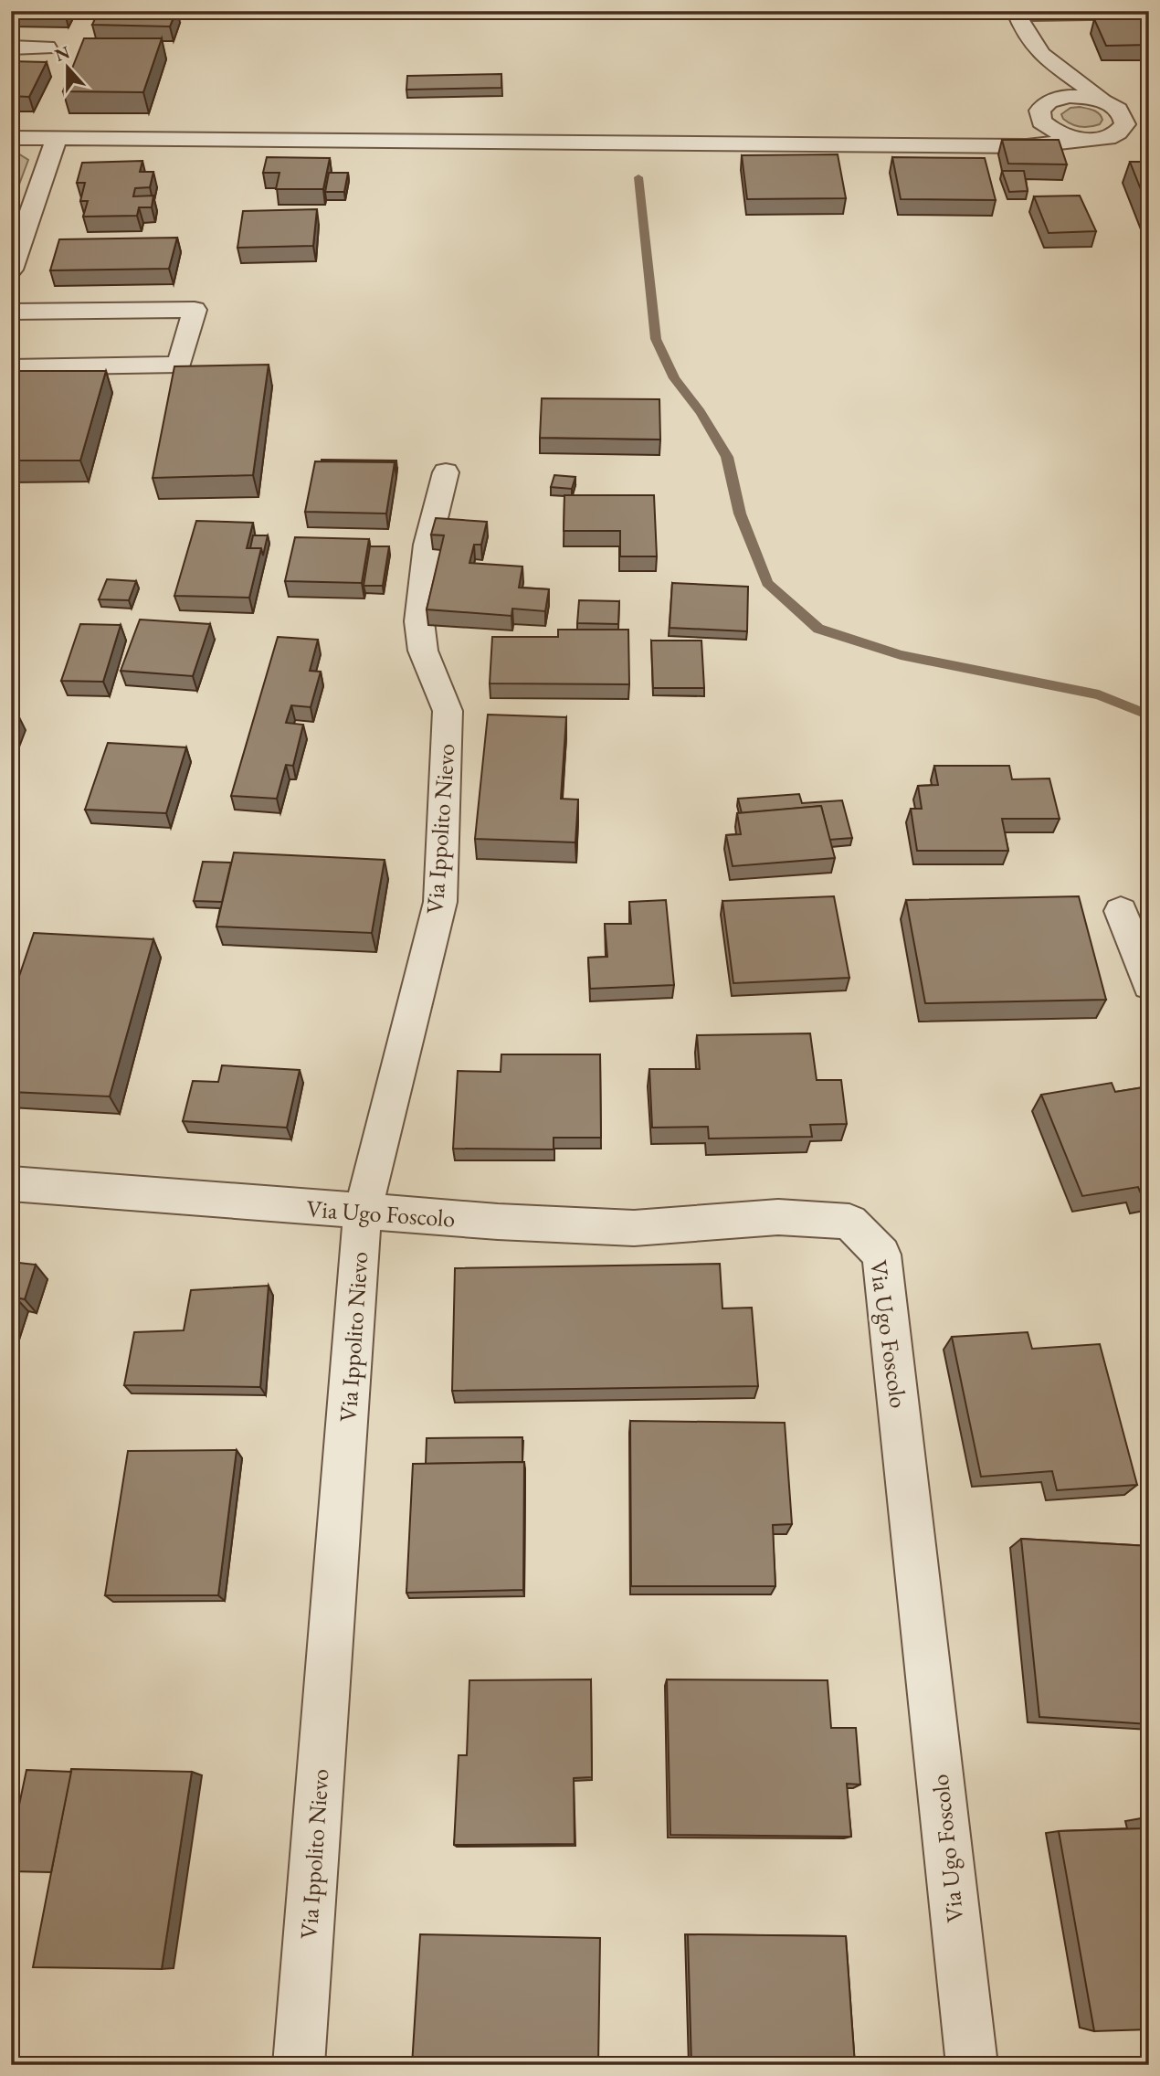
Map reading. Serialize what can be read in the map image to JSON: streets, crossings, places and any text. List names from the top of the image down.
{
  "streets": {
    "street": ["Via Ippolito Nievo", "Via Ugo Foscolo"]
  },
  "crossings": [
    ["Via Ippolito Nievo", "Via Ugo Foscolo"]
  ],
  "north": "top"
}
